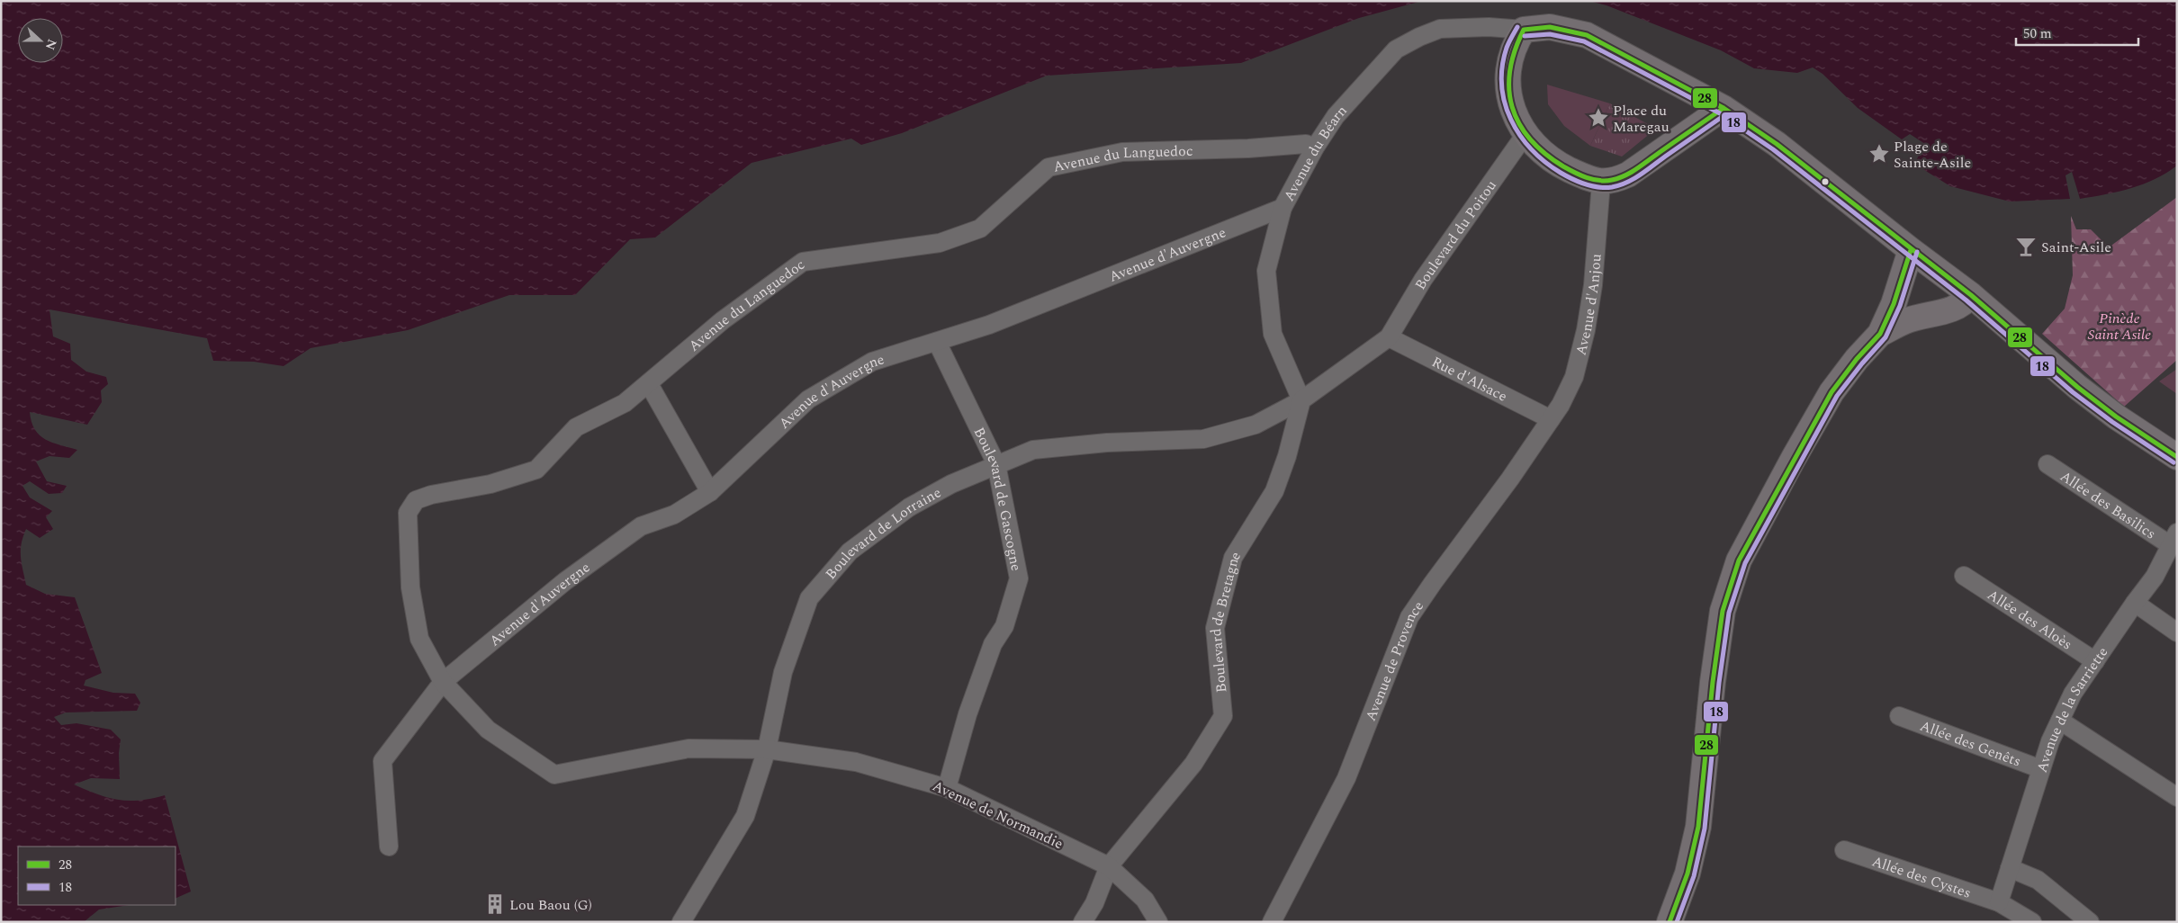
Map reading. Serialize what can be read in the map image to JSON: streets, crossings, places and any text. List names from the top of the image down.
{
  "streets": {
    "street": [
      "Avenue du Béarn",
      "Avenue du Languedoc",
      "Boulevard du Poitou",
      "Avenue d'Auvergne",
      "Avenue d'Anjou",
      "Rue d'Alsace",
      "Boulevard de Gascogne",
      "Allée des Basilics",
      "Boulevard de Lorraine",
      "Allée des Aloès",
      "Boulevard de Bretagne",
      "Avenue de Provence",
      "Avenue de la Sarriette",
      "Allée des Genêts",
      "Avenue de Normandie",
      "Allée des Cystes"
    ]
  },
  "crossings": [
    ["Avenue du Béarn", "Avenue du Languedoc"],
    ["Avenue du Béarn", "Avenue d'Auvergne"],
    ["Avenue du Béarn", "Boulevard de Lorraine"],
    ["Avenue du Béarn", "Boulevard de Bretagne"],
    ["Avenue du Languedoc", "Avenue d'Auvergne"],
    ["Avenue du Languedoc", "Avenue de Normandie"],
    ["Boulevard du Poitou", "Rue d'Alsace"],
    ["Avenue d'Auvergne", "Boulevard de Gascogne"],
    ["Avenue d'Auvergne", "Avenue de Normandie"],
    ["Avenue d'Anjou", "Rue d'Alsace"],
    ["Avenue d'Anjou", "Avenue de Provence"],
    ["Rue d'Alsace", "Avenue de Provence"],
    ["Boulevard de Gascogne", "Boulevard de Lorraine"],
    ["Boulevard de Gascogne", "Avenue de Normandie"],
    ["Allée des Basilics", "Avenue de la Sarriette"],
    ["Boulevard de Lorraine", "Boulevard de Bretagne"],
    ["Boulevard de Lorraine", "Avenue de Normandie"],
    ["Allée des Aloès", "Avenue de la Sarriette"],
    ["Boulevard de Bretagne", "Avenue de Normandie"],
    ["Avenue de la Sarriette", "Allée des Genêts"],
    ["Avenue de la Sarriette", "Allée des Cystes"]
  ],
  "parks": ["Pinède Saint Asile"],
  "places": {
    "place": ["Place du Maregau", "Plage de Sainte-Asile"],
    "bar": ["Saint-Asile"],
    "building": ["Lou Baou (G)"]
  },
  "lines": ["transit line 28", "transit line 18"],
  "legend": ["28", "18"],
  "scale_bar": "50 m",
  "north": "right"
}
